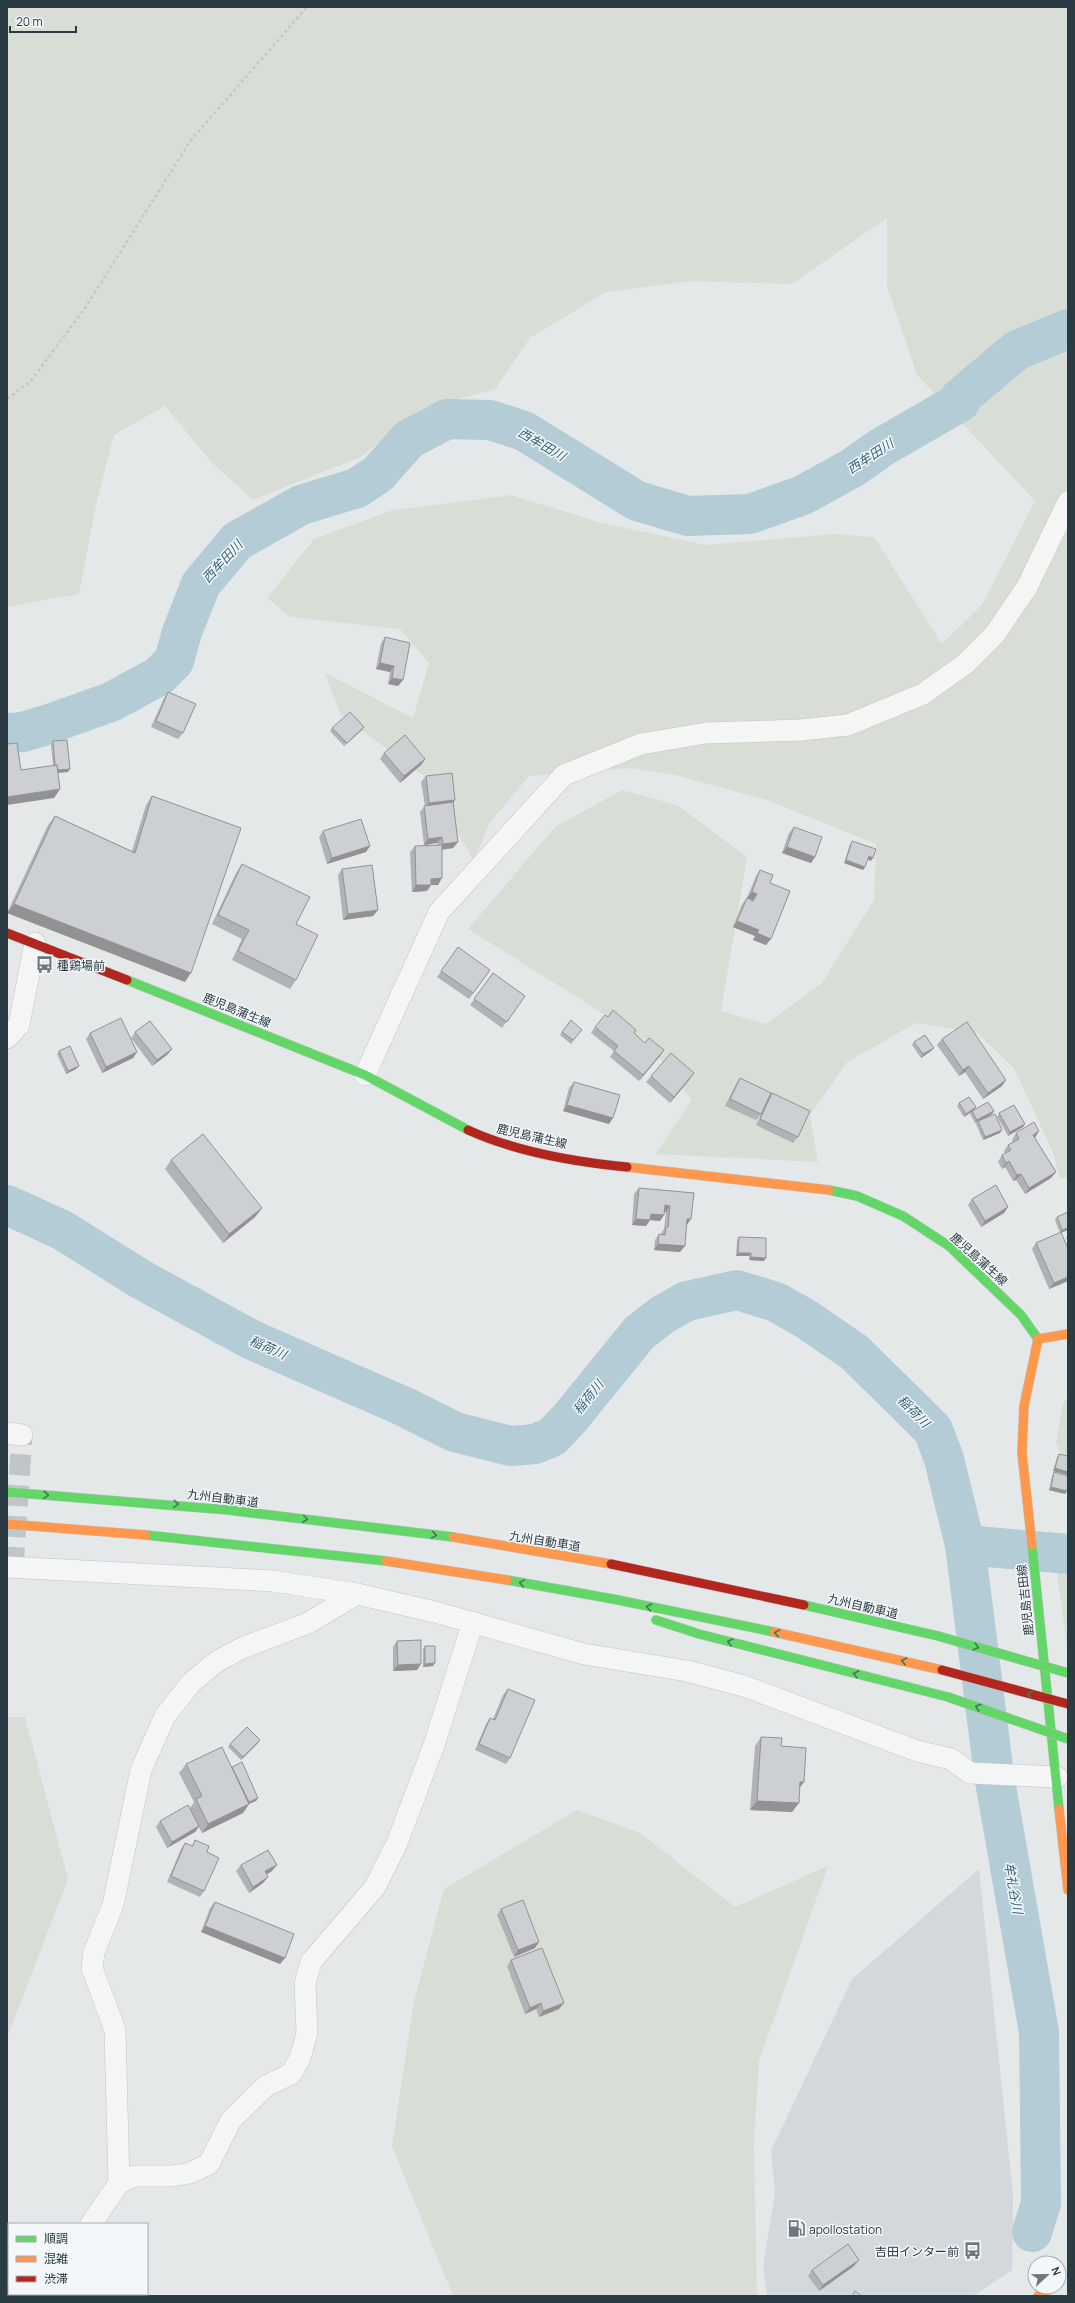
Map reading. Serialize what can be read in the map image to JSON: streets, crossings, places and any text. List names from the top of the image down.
{
  "streets": {
    "main road": ["鹿児島蒲生線", "九州自動車道", "鹿児島吉田線"]
  },
  "crossings": [
    ["鹿児島蒲生線", "鹿児島吉田線"]
  ],
  "water": ["西牟田川", "稲荷川", "牟礼谷川"],
  "places": {
    "bus stop": ["種鶏場前", "吉田インター前"],
    "fuel station": ["apollostation"]
  },
  "legend": ["順調", "混雑", "渋滞"],
  "scale_bar": "20 m",
  "north": "right"
}
